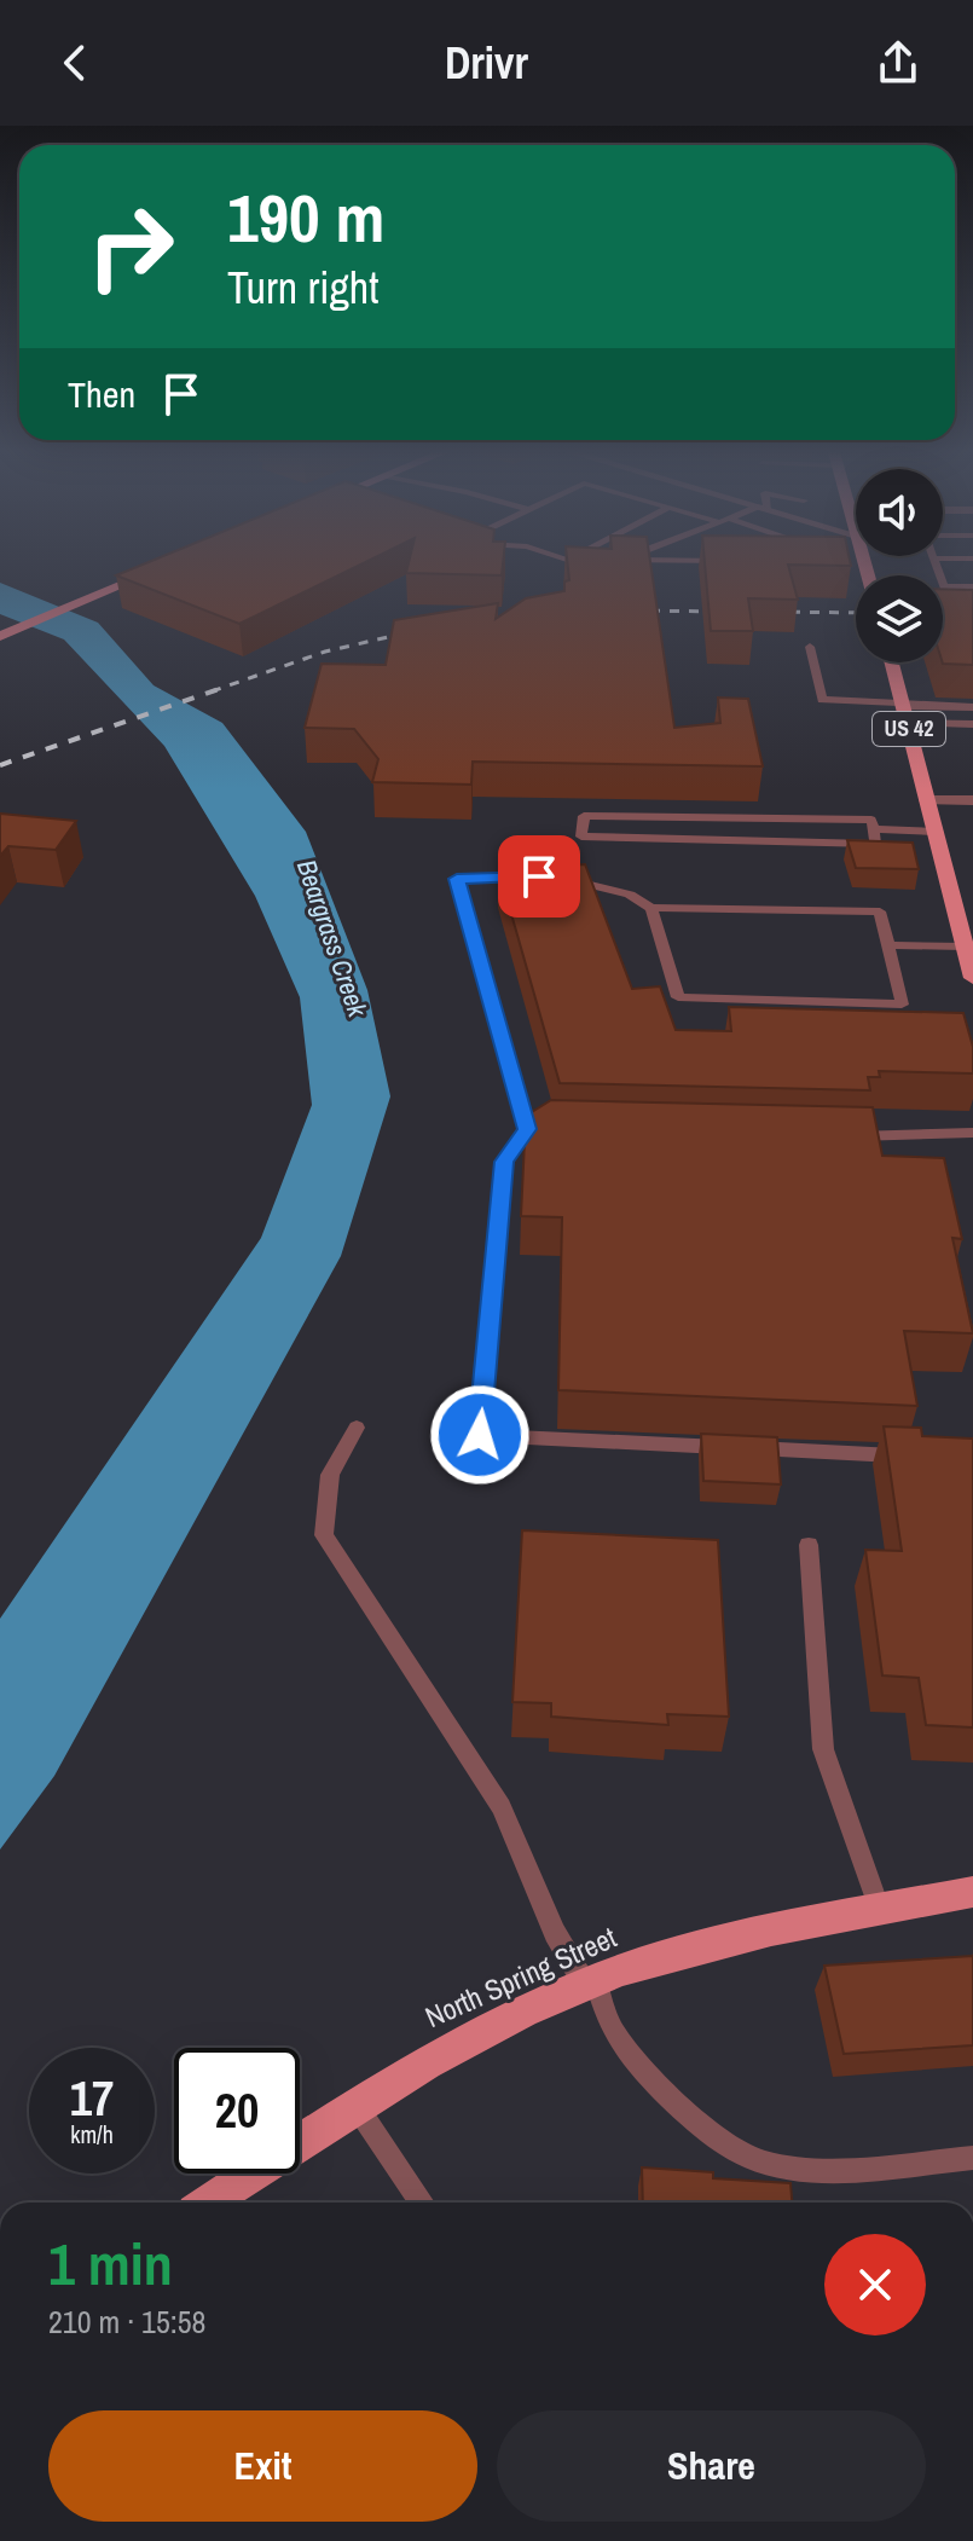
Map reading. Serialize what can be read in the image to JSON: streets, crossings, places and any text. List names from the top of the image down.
{
  "streets": {
    "main road": ["US 42", "North Spring Street"]
  },
  "water": ["Beargrass Creek"],
  "page": {
    "header": "Drivr",
    "turn": ["190 m", "Turn right"],
    "then": "Then",
    "speed": "17 km/h",
    "limit": "20",
    "heading": ["1 min", "210 m · 15:58"],
    "buttons": ["Exit", "Share"]
  }
}
